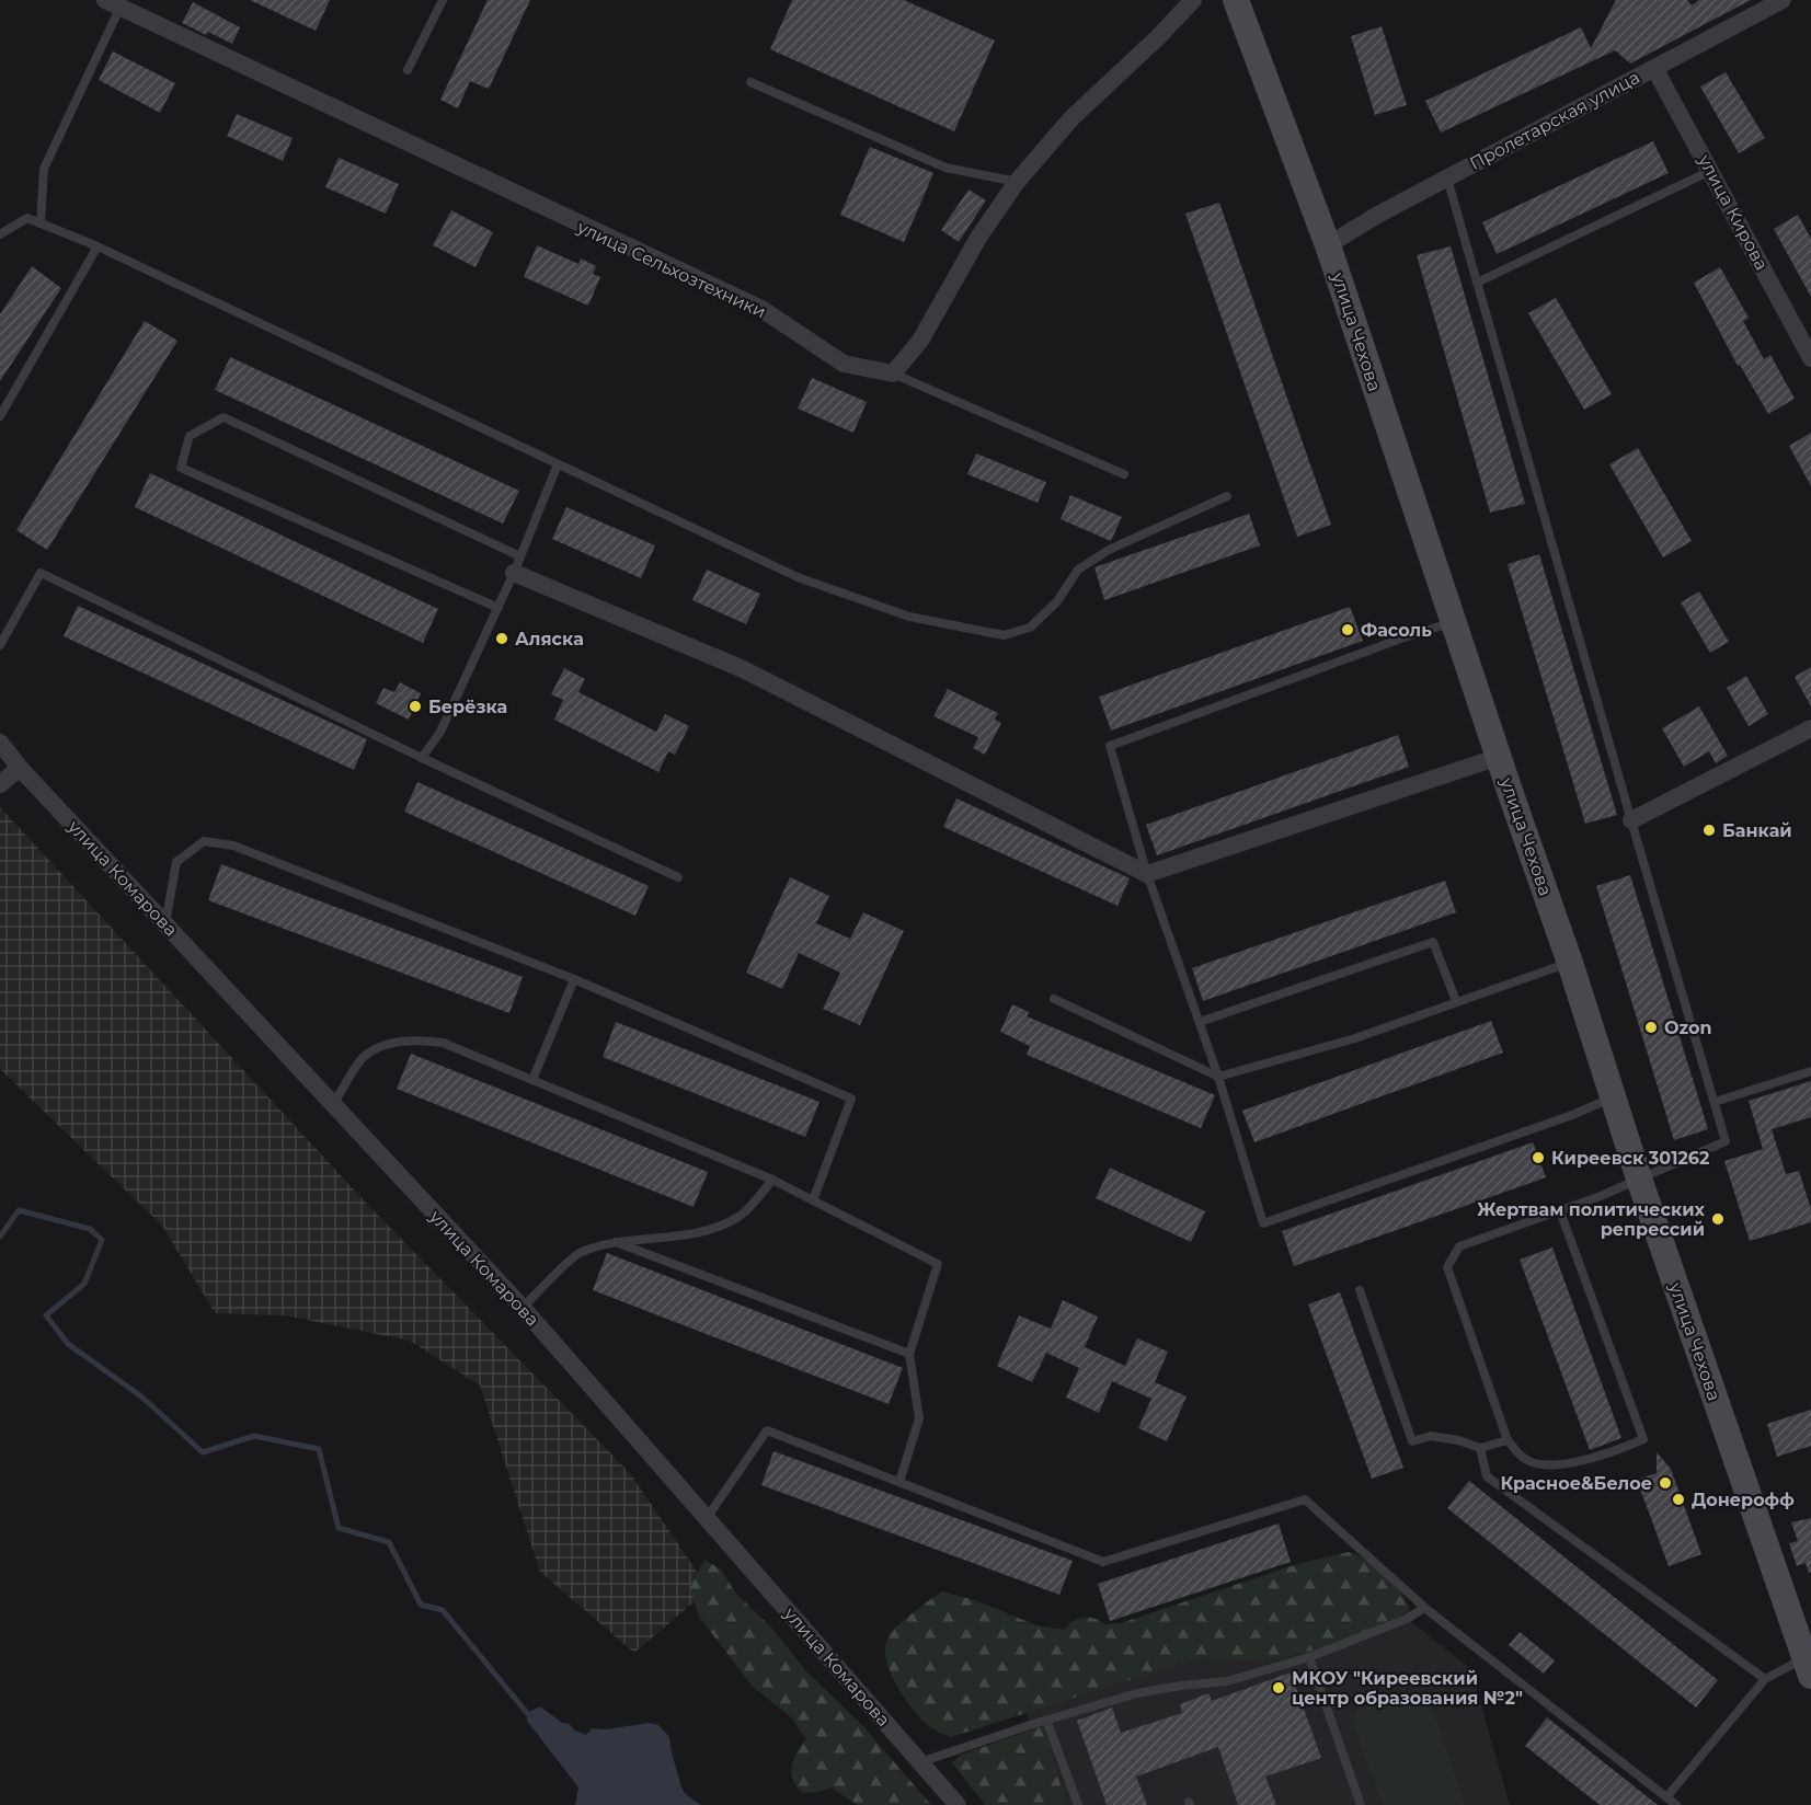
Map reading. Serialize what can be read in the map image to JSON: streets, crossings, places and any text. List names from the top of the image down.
{
  "streets": {
    "main road": ["улица Чехова"],
    "street": [
      "Пролетарская улица",
      "улица Кирова",
      "улица Сельхозтехники",
      "улица Комарова"
    ]
  },
  "crossings": [
    ["Пролетарская улица", "улица Кирова"],
    ["Пролетарская улица", "улица Чехова"]
  ],
  "places": [
    "Фасоль",
    "Аляска",
    "Берёзка",
    "Банкай",
    "Ozon",
    "Киреевск 301262",
    "Жертвам политических репрессий",
    "Красное&Белое",
    "Донерофф",
    "МКОУ \"Киреевский центр образования №2\""
  ]
}
